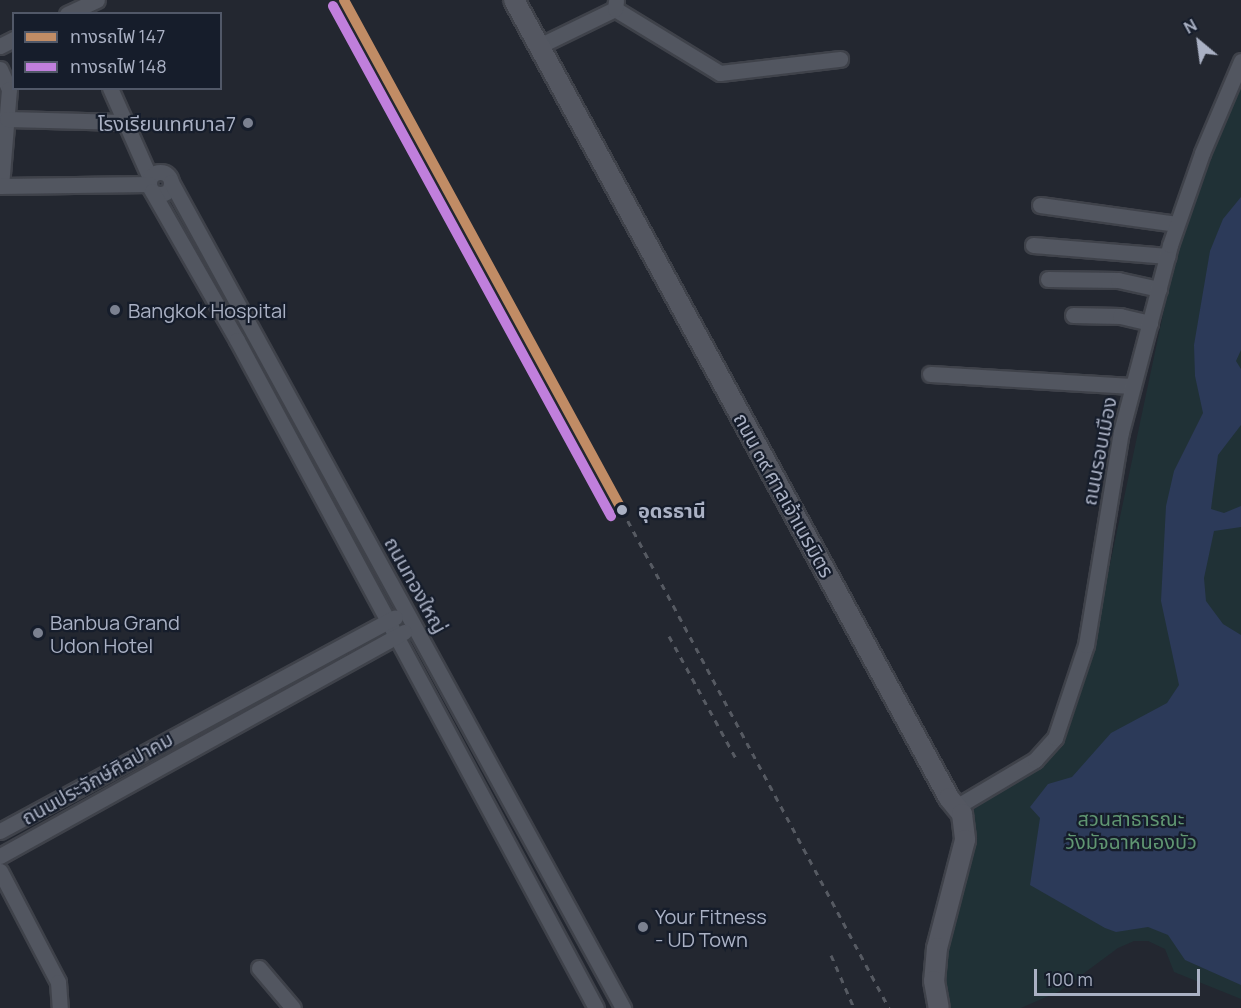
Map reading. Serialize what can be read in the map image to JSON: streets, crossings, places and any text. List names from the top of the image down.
{
  "streets": {
    "main road": ["ถนน ๓๙ ศาลเจ้าเนรมิตร"],
    "street": ["ถนนรอบเมือง", "ถนนทองใหญ่", "ถนนประจักษ์ศิลปาคม"]
  },
  "crossings": [
    ["ถนนรอบเมือง", "ถนน ๓๙ ศาลเจ้าเนรมิตร"],
    ["ถนนทองใหญ่", "ถนนประจักษ์ศิลปาคม"]
  ],
  "parks": ["สวนสาธารณะ วังมัจฉาหนองบัว"],
  "places": [
    "โรงเรียนเทศบาล7",
    "Bangkok Hospital",
    "อุดรธานี",
    "Banbua Grand Udon Hotel",
    "Your Fitness - UD Town"
  ],
  "lines": ["rail line 147", "rail line 148"],
  "legend": ["ทางรถไฟ 147", "ทางรถไฟ 148"],
  "scale_bar": "100 m",
  "north": "top left"
}
